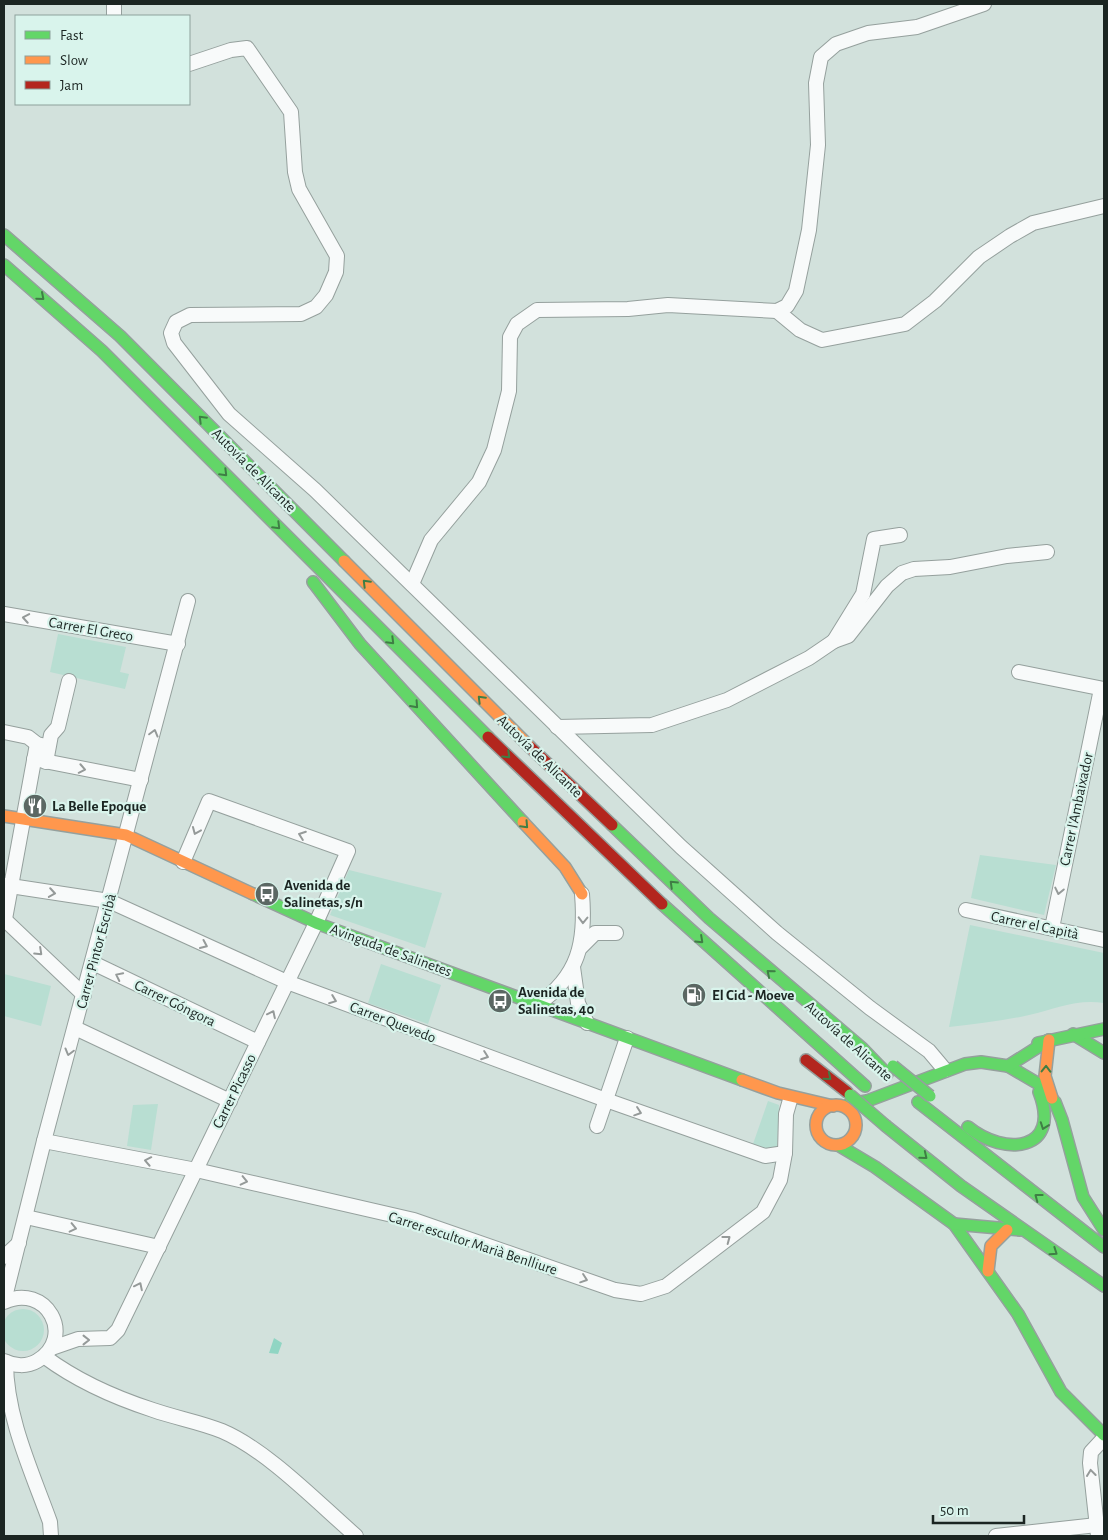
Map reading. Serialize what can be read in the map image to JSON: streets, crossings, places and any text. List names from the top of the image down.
{
  "streets": {
    "main road": ["Autovía de Alicante", "Avinguda de Salinetes"],
    "street": [
      "Carrer El Greco",
      "Carrer l'Ambaixador",
      "Carrer el Capità",
      "Carrer Pintor Escribà",
      "Carrer Góngora",
      "Carrer Quevedo",
      "Carrer Picasso",
      "Carrer escultor Marià Benlliure"
    ]
  },
  "crossings": [
    ["Carrer El Greco", "Carrer Pintor Escribà"],
    ["Carrer l'Ambaixador", "Carrer el Capità"],
    ["Avinguda de Salinetes", "Carrer Pintor Escribà"],
    ["Avinguda de Salinetes", "Carrer Picasso"],
    ["Avinguda de Salinetes", "Carrer escultor Marià Benlliure"],
    ["Carrer Pintor Escribà", "Carrer Góngora"],
    ["Carrer Pintor Escribà", "Carrer Quevedo"],
    ["Carrer Pintor Escribà", "Carrer escultor Marià Benlliure"],
    ["Carrer Góngora", "Carrer Picasso"],
    ["Carrer Quevedo", "Carrer Picasso"],
    ["Carrer Quevedo", "Carrer escultor Marià Benlliure"],
    ["Carrer Picasso", "Carrer escultor Marià Benlliure"]
  ],
  "one_way": ["Carrer El Greco", "Carrer l'Ambaixador", "Carrer Quevedo"],
  "places": {
    "restaurant": ["La Belle Epoque"],
    "bus stop": ["Avenida de Salinetas, s/n", "Avenida de Salinetas, 40"],
    "fuel station": ["El Cid - Moeve"]
  },
  "legend": ["Fast", "Slow", "Jam"],
  "scale_bar": "50 m"
}
